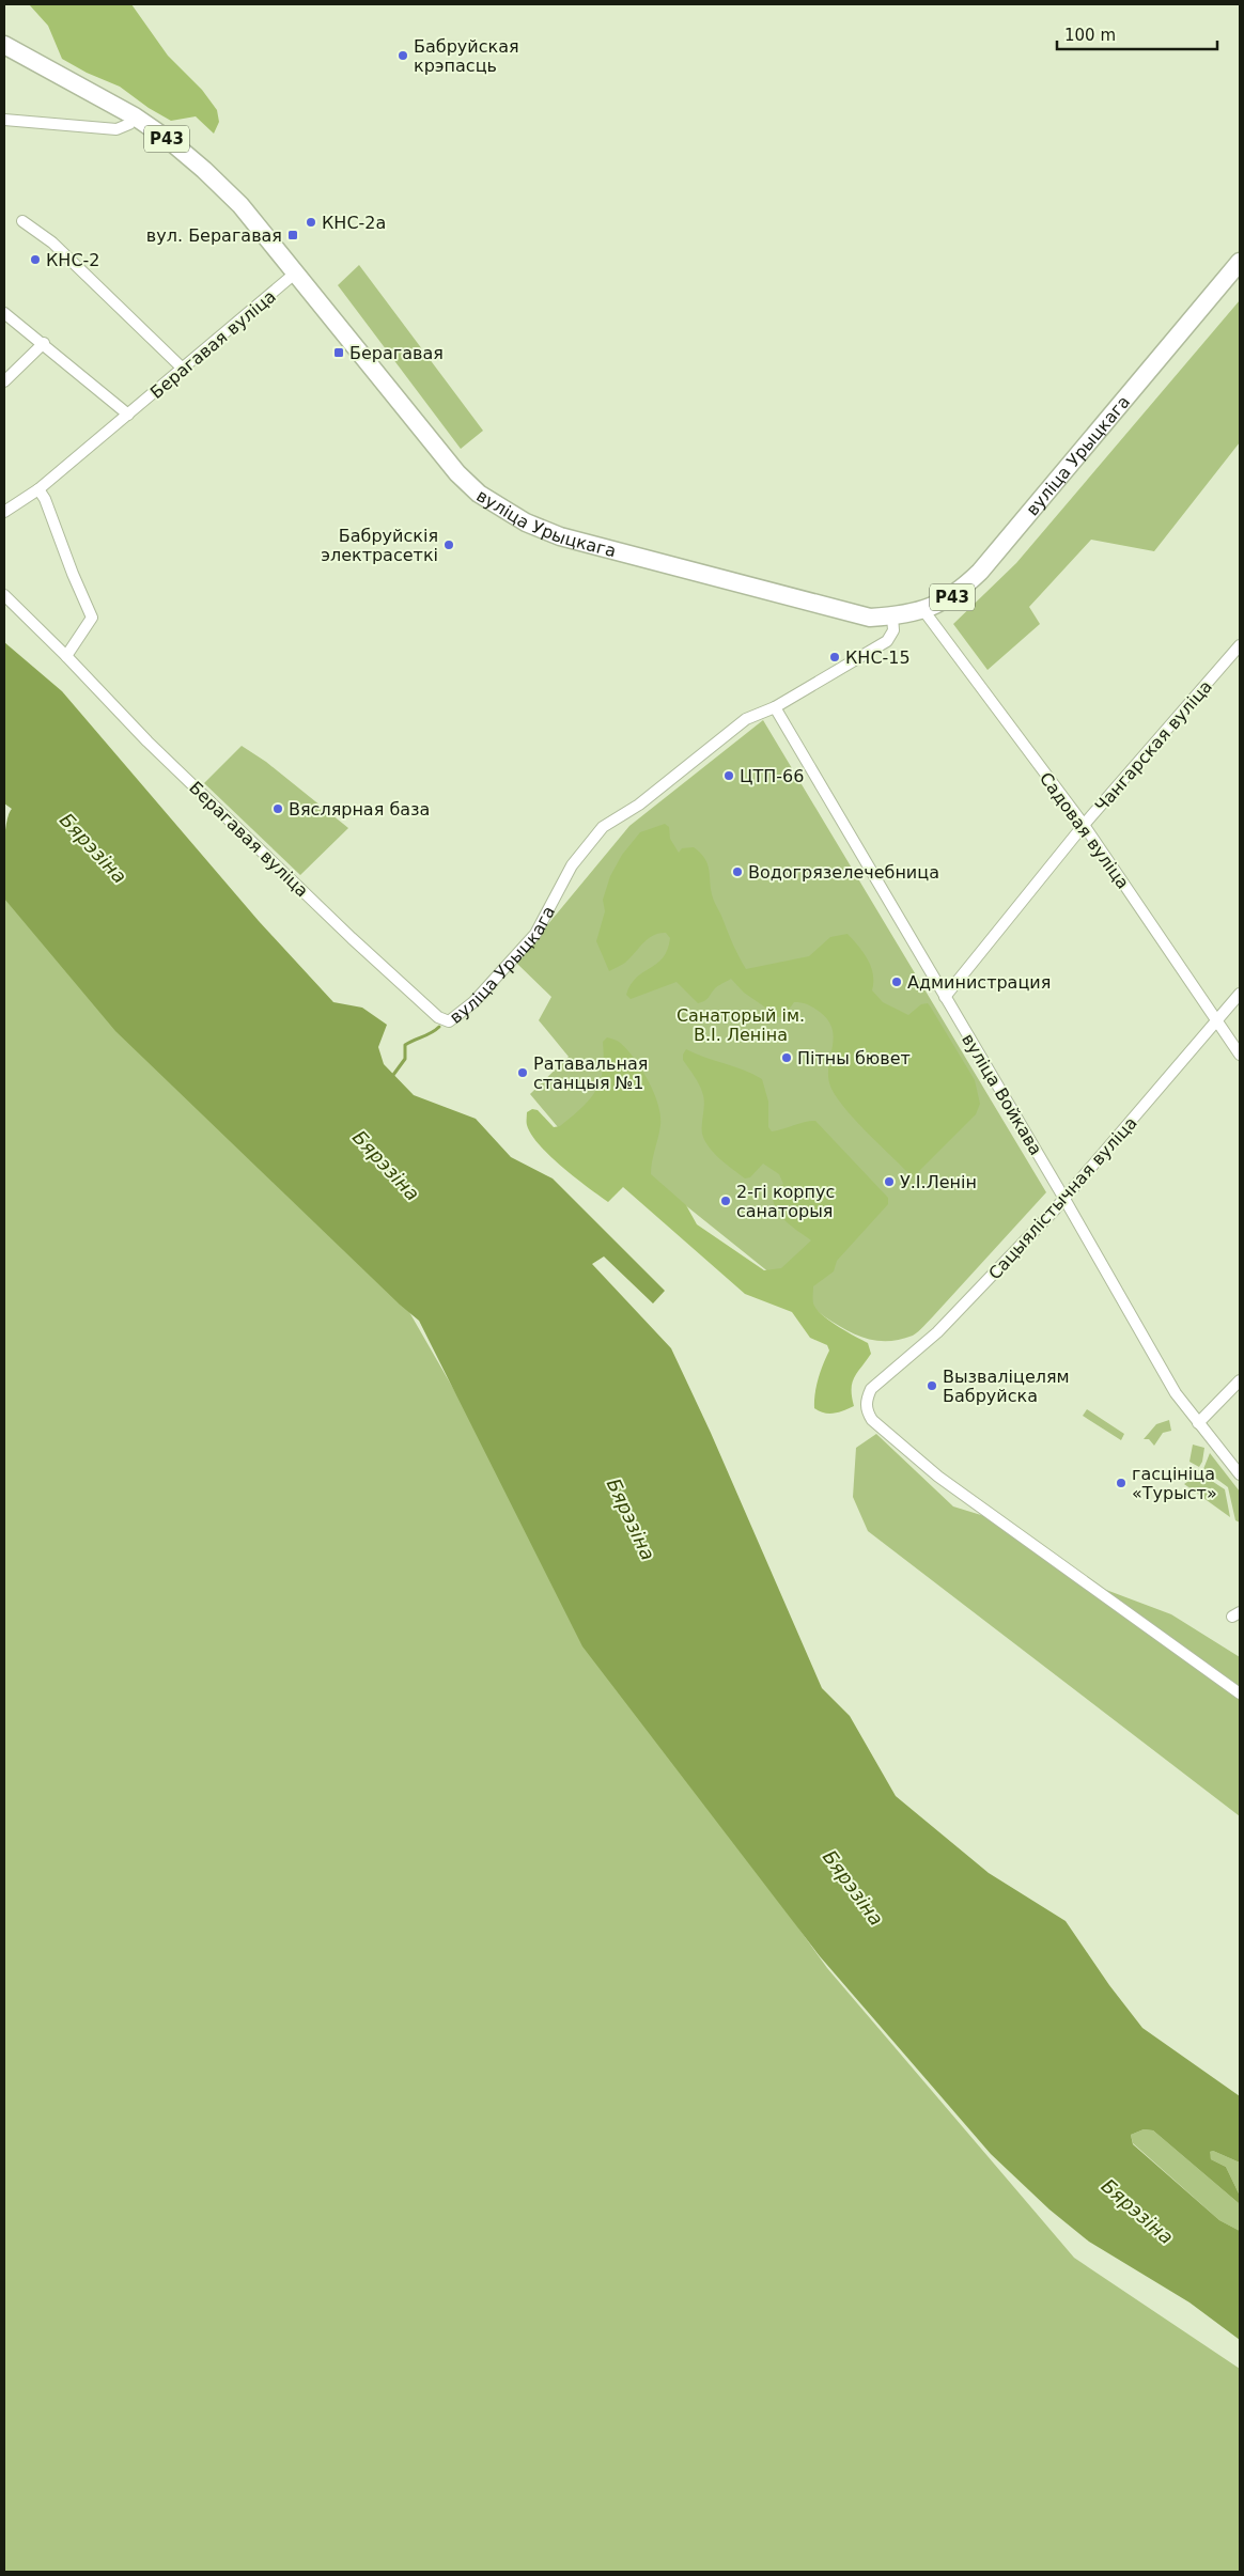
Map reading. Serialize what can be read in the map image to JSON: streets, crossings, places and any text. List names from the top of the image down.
{
  "streets": {
    "main road": ["Р43", "вуліца Урыцкага"],
    "street": [
      "Берагавая вуліца",
      "Чангарская вуліца",
      "Садовая вуліца",
      "вуліца Войкава",
      "Сацыялістычная вуліца"
    ]
  },
  "crossings": [
    ["Р43", "Берагавая вуліца"],
    ["Р43", "вуліца Урыцкага"],
    ["Берагавая вуліца", "вуліца Урыцкага"],
    ["вуліца Урыцкага", "Садовая вуліца"],
    ["вуліца Урыцкага", "вуліца Войкава"],
    ["Чангарская вуліца", "Садовая вуліца"],
    ["Чангарская вуліца", "вуліца Войкава"],
    ["Садовая вуліца", "Сацыялістычная вуліца"],
    ["вуліца Войкава", "Сацыялістычная вуліца"]
  ],
  "water": ["Бярэзіна"],
  "parks": ["Санаторый ім. В.І. Леніна"],
  "places": {
    "other": [
      "Бабруйская крэпасць",
      "КНС-2а",
      "КНС-2",
      "Бабруйскія электрасеткі",
      "КНС-15",
      "ЦТП-66",
      "Вяслярная база",
      "Водогрязелечебница",
      "Администрация",
      "Пітны бювет",
      "Ратавальная станцыя №1",
      "У.І.Ленін",
      "2-гі корпус санаторыя",
      "Вызваліцелям Бабруйска",
      "гасцініца «Турыст»"
    ],
    "transit": ["вул. Берагавая", "Берагавая"]
  },
  "scale_bar": "100 m"
}
